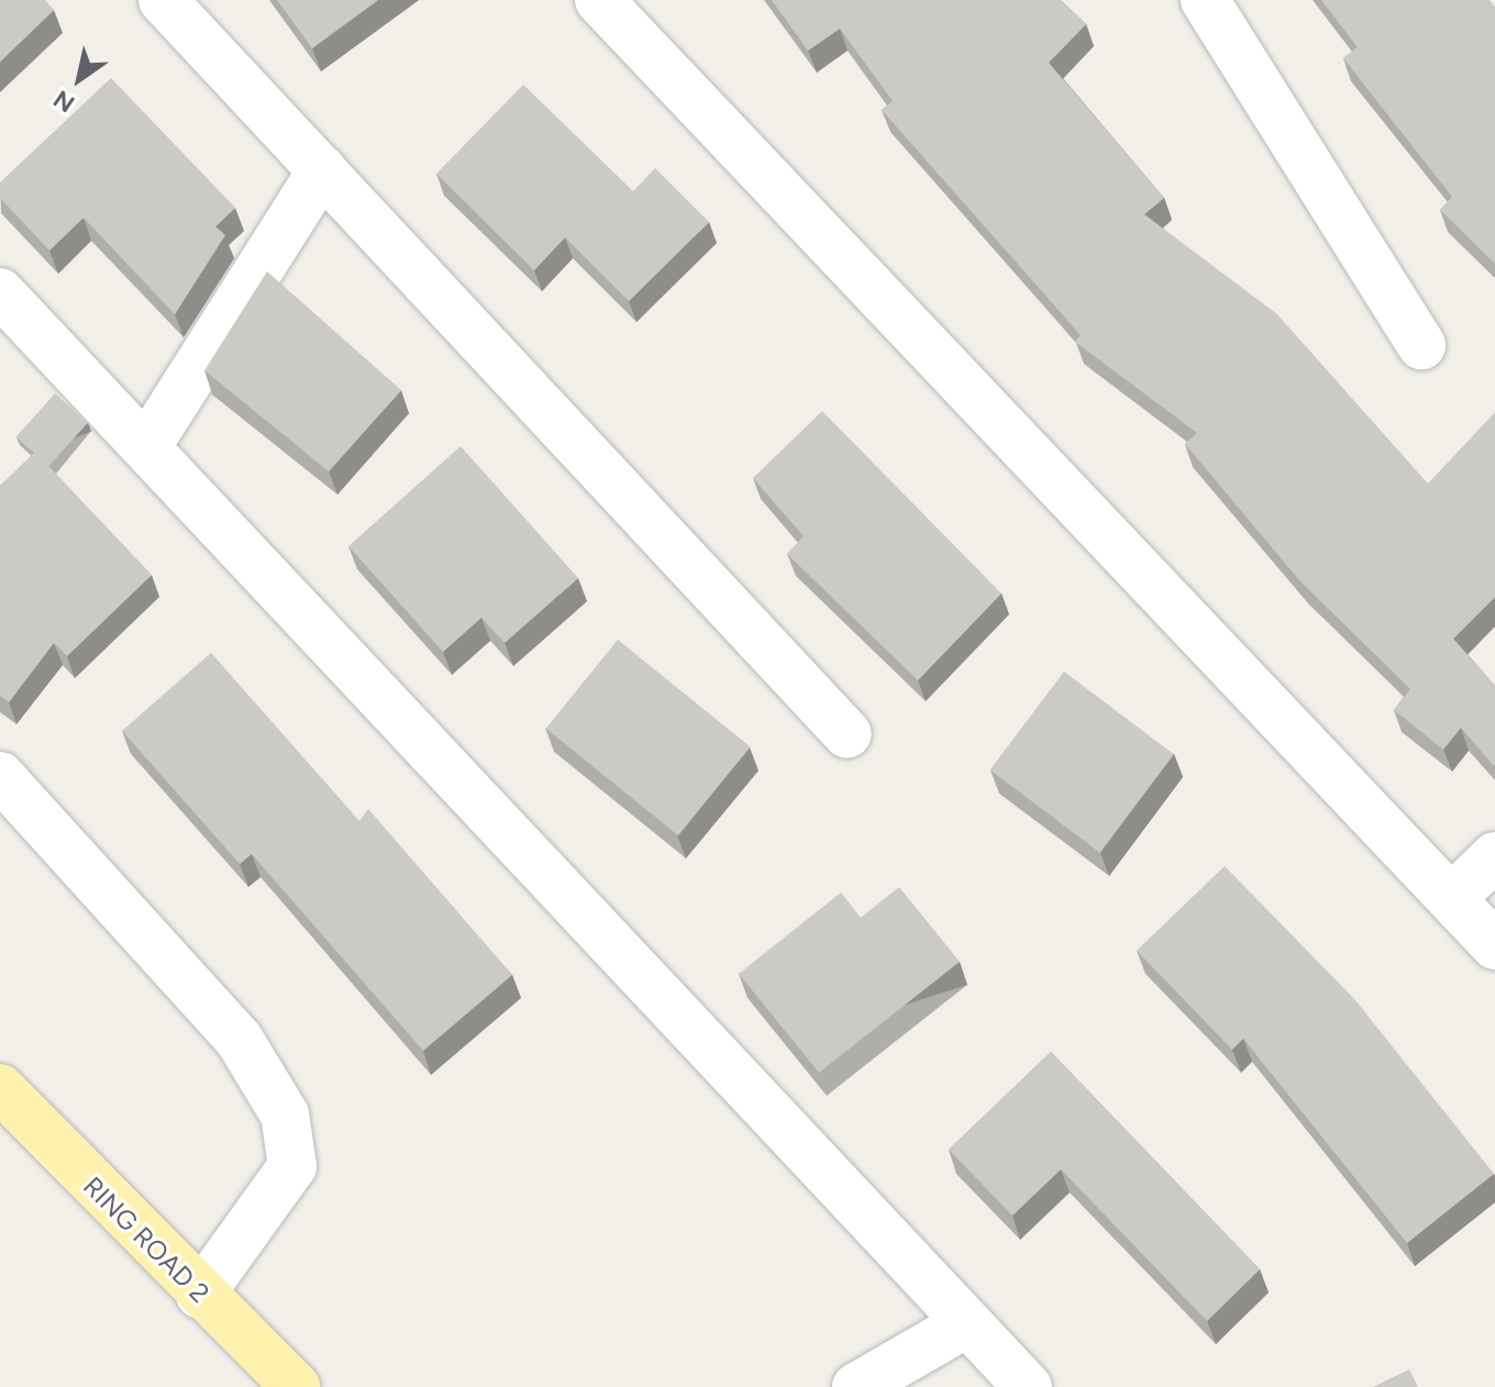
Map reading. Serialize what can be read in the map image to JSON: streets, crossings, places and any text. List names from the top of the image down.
{
  "streets": {
    "main road": ["RING ROAD 2"]
  },
  "north": "bottom left"
}
